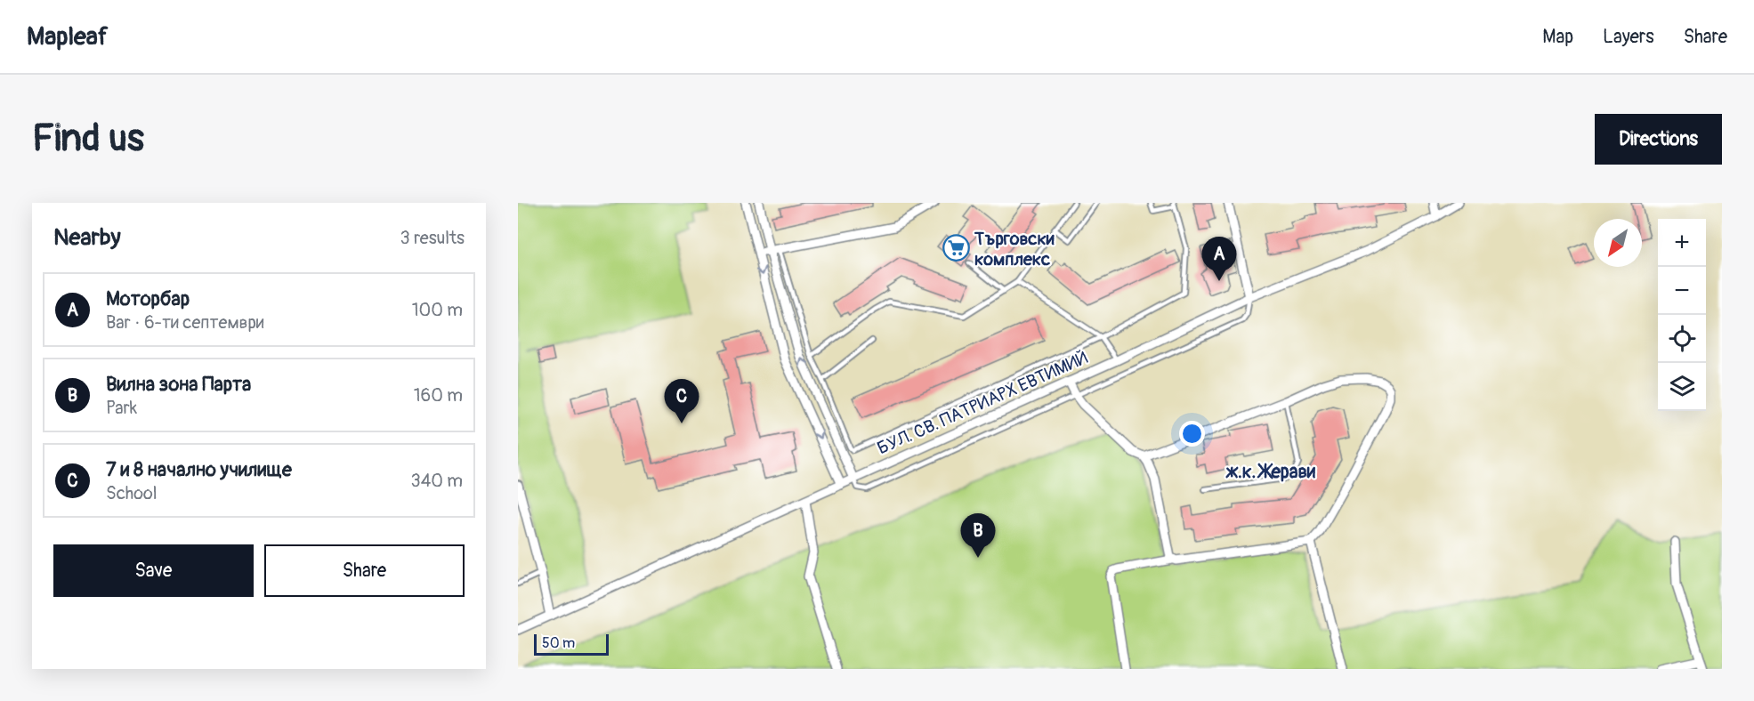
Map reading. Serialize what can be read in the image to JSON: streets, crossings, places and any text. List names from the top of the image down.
{
  "streets": {
    "street": ["БУЛ. СВ. ПАТРИАРХ ЕВТИМИЙ"]
  },
  "districts": ["ж.к. Жерави"],
  "places": {
    "supermarket": ["Търговски комплекс"]
  },
  "scale_bar": "50 m",
  "north": "bottom left",
  "page": {
    "header": "Mapleaf",
    "nav": ["Map", "Layers", "Share"],
    "buttons": [
      "Directions",
      ["Save", "Share"]
    ],
    "title": "Find us",
    "heading": ["Nearby", "3 results"],
    "map_buttons": ["+", "−"],
    "pins": ["A", "C", "B"],
    "list": [
      {
        "mark": "A",
        "name": "Моторбар",
        "note": "Bar · 6-ти септември",
        "value": "100 m"
      },
      {
        "mark": "B",
        "name": "Вилна зона Парта",
        "note": "Park",
        "value": "160 m"
      },
      {
        "mark": "C",
        "name": "7 и 8 начално училище",
        "note": "School",
        "value": "340 m"
      }
    ],
    "scale": "50 m"
  }
}
